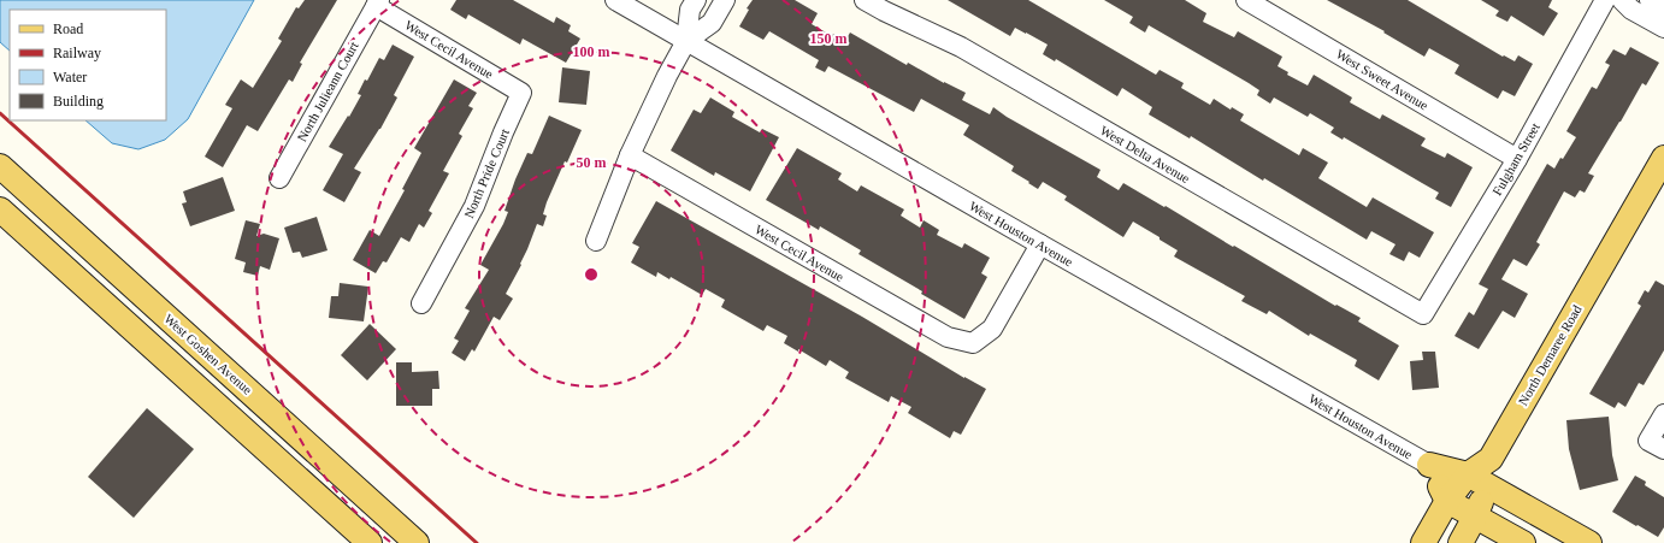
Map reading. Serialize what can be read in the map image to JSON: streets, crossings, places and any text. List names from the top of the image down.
{
  "streets": {
    "main road": ["West Houston Avenue", "West Goshen Avenue", "North Demaree Road"],
    "street": [
      "West Cecil Avenue",
      "West Sweet Avenue",
      "North Julieann Court",
      "West Delta Avenue",
      "Fulgham Street",
      "North Pride Court"
    ]
  },
  "crossings": [
    ["West Cecil Avenue", "North Julieann Court"],
    ["West Cecil Avenue", "North Pride Court"],
    ["West Cecil Avenue", "West Houston Avenue"],
    ["West Sweet Avenue", "Fulgham Street"],
    ["West Delta Avenue", "Fulgham Street"],
    ["West Houston Avenue", "North Demaree Road"]
  ],
  "legend": [
    "Road",
    "Railway",
    "Water",
    "Building"
  ],
  "rings": ["150 m", "100 m", "50 m"]
}
